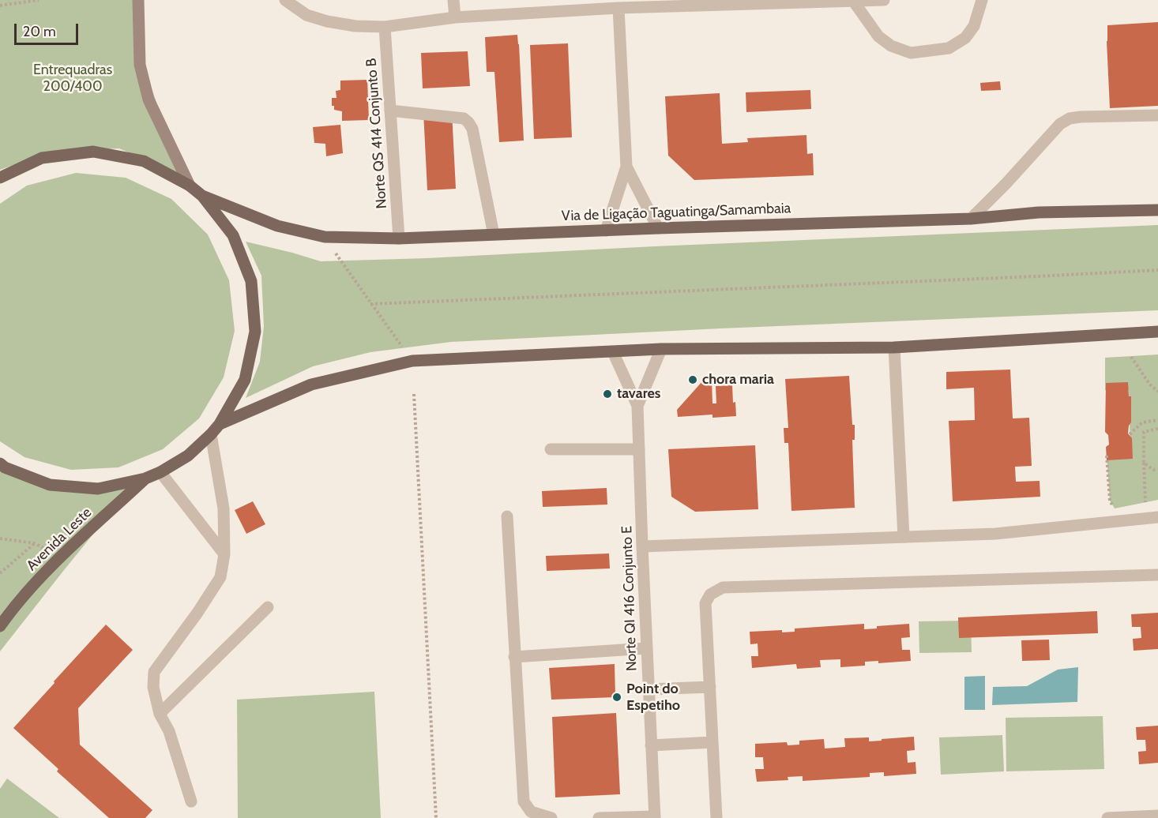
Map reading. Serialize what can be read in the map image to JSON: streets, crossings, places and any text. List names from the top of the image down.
{
  "streets": {
    "main road": ["Via de Ligação Taguatinga/Samambaia", "Avenida Leste"],
    "street": ["Norte QS 414 Conjunto B", "Norte QI 416 Conjunto E"]
  },
  "crossings": [
    ["Norte QS 414 Conjunto B", "Via de Ligação Taguatinga/Samambaia"]
  ],
  "parks": ["Entrequadras 200/400"],
  "places": ["chora maria", "tavares", "Point do Espetiho"],
  "scale_bar": "20 m"
}
